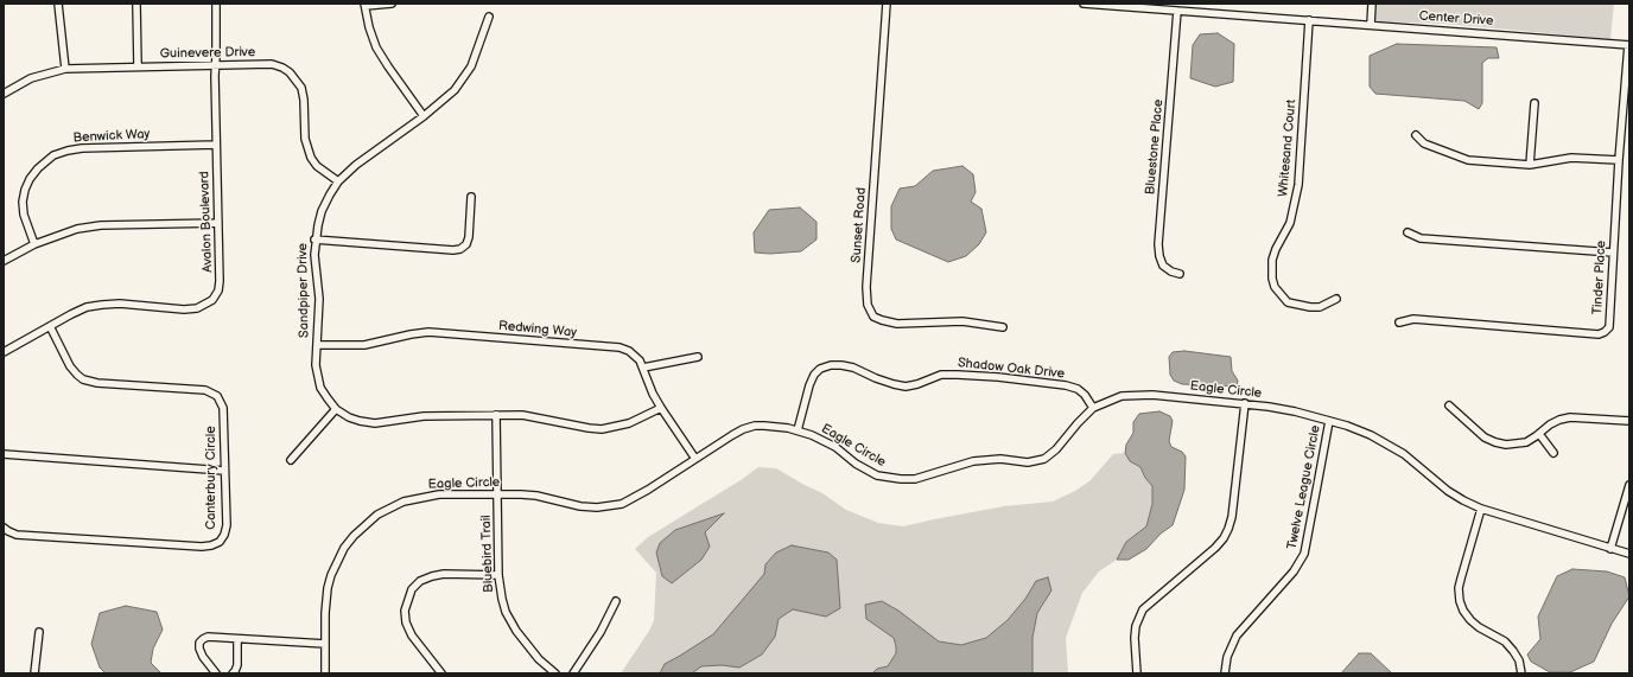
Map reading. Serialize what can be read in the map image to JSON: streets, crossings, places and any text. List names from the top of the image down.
{
  "streets": {
    "street": [
      "Center Drive",
      "Guinevere Drive",
      "Benwick Way",
      "Bluestone Place",
      "Whitesand Court",
      "Avalon Boulevard",
      "Sunset Road",
      "Tinder Place",
      "Sandpiper Drive",
      "Redwing Way",
      "Shadow Oak Drive",
      "Eagle Circle",
      "Canterbury Circle",
      "Twelve League Circle",
      "Bluebird Trail"
    ]
  },
  "crossings": [
    ["Center Drive", "Bluestone Place"],
    ["Center Drive", "Whitesand Court"],
    ["Center Drive", "Tinder Place"],
    ["Guinevere Drive", "Avalon Boulevard"],
    ["Guinevere Drive", "Sandpiper Drive"],
    ["Benwick Way", "Avalon Boulevard"],
    ["Avalon Boulevard", "Canterbury Circle"],
    ["Sandpiper Drive", "Redwing Way"],
    ["Sandpiper Drive", "Bluebird Trail"],
    ["Redwing Way", "Eagle Circle"],
    ["Shadow Oak Drive", "Eagle Circle"],
    ["Eagle Circle", "Twelve League Circle"],
    ["Eagle Circle", "Bluebird Trail"]
  ]
}
